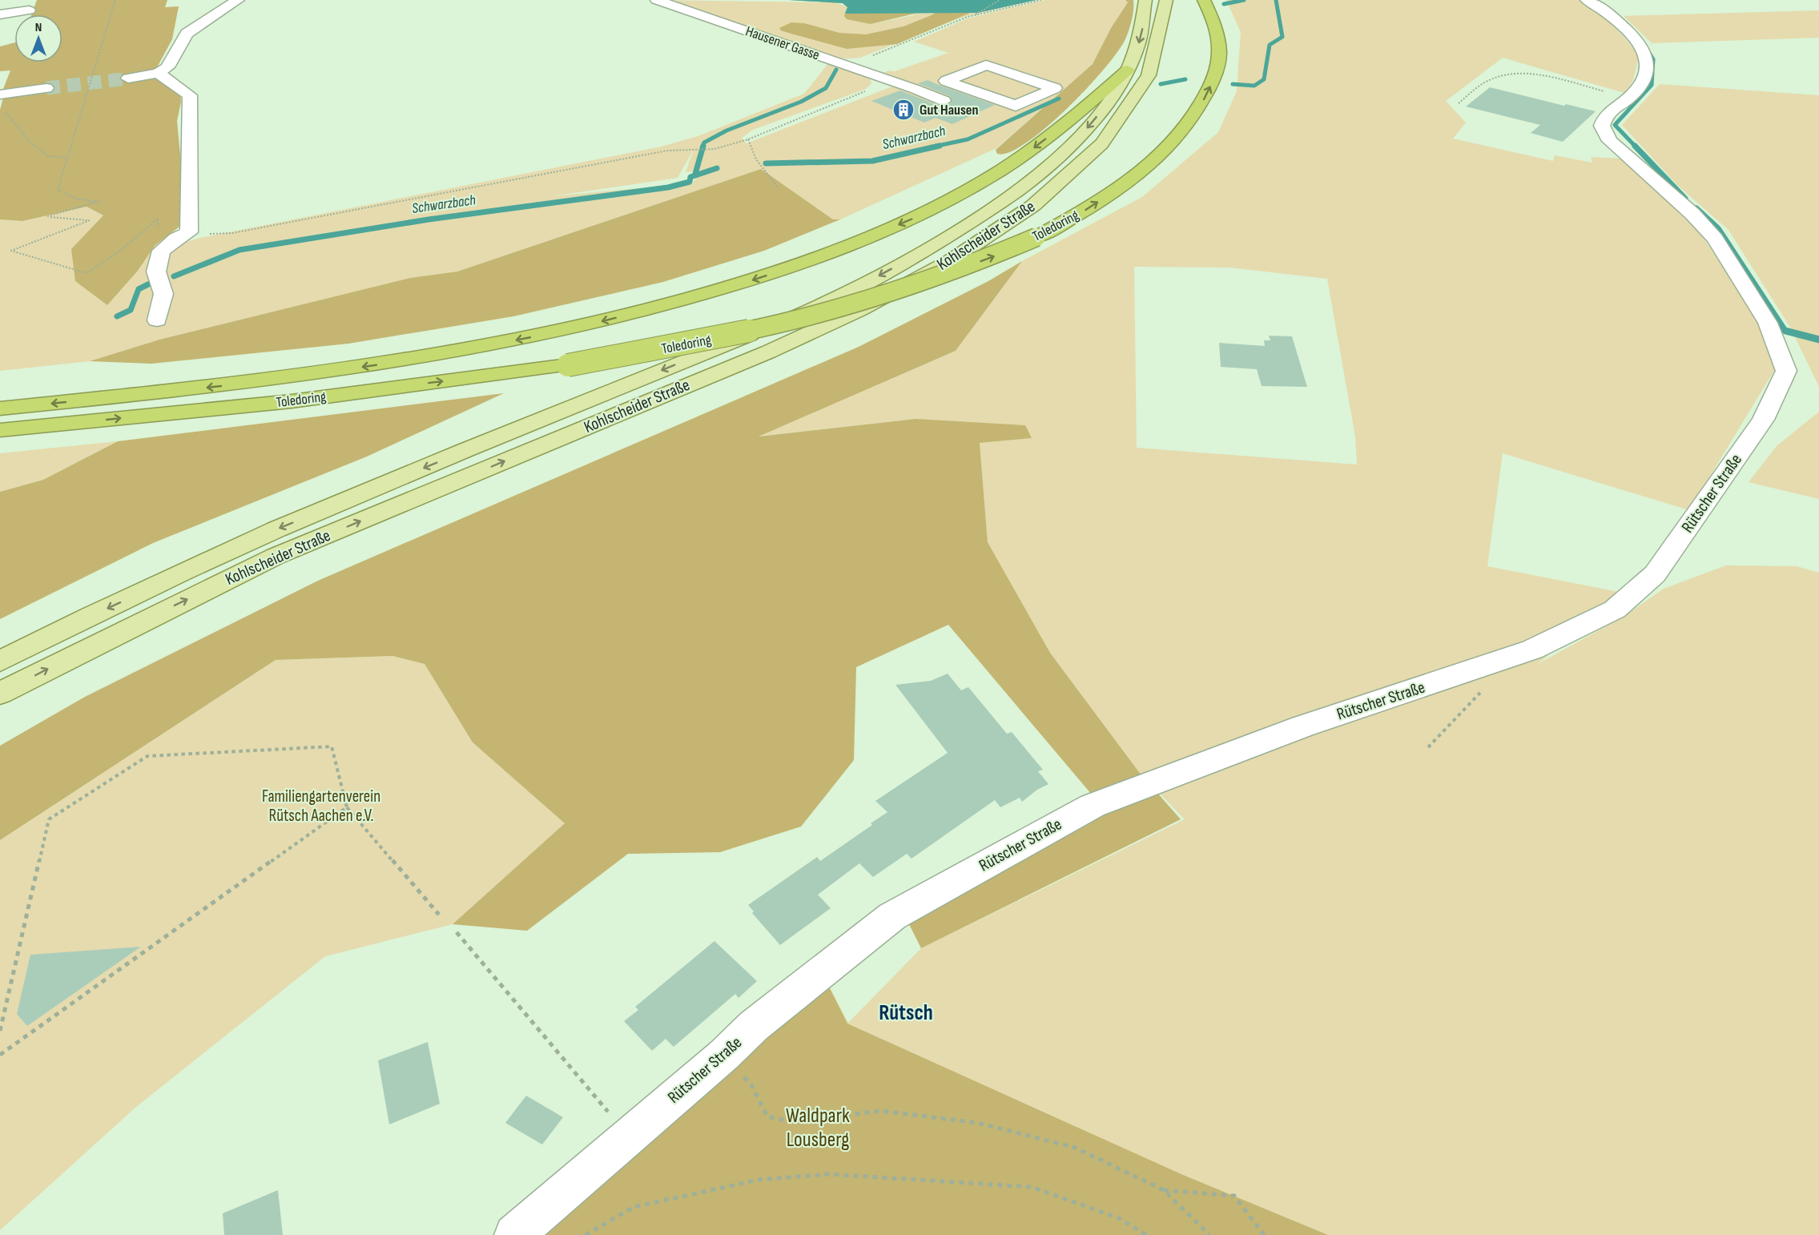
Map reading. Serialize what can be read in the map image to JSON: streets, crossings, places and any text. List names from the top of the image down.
{
  "streets": {
    "highway": ["Toledoring"],
    "main road": ["Kohlscheider Straße"],
    "street": ["Hausener Gasse", "Rütscher Straße"]
  },
  "crossings": [
    ["Toledoring", "Kohlscheider Straße"]
  ],
  "districts": ["Rütsch"],
  "water": ["Schwarzbach"],
  "parks": ["Familiengartenverein Rütsch Aachen e.V.", "Waldpark Lousberg"],
  "places": {
    "building": ["Gut Hausen"]
  },
  "north": "top"
}
